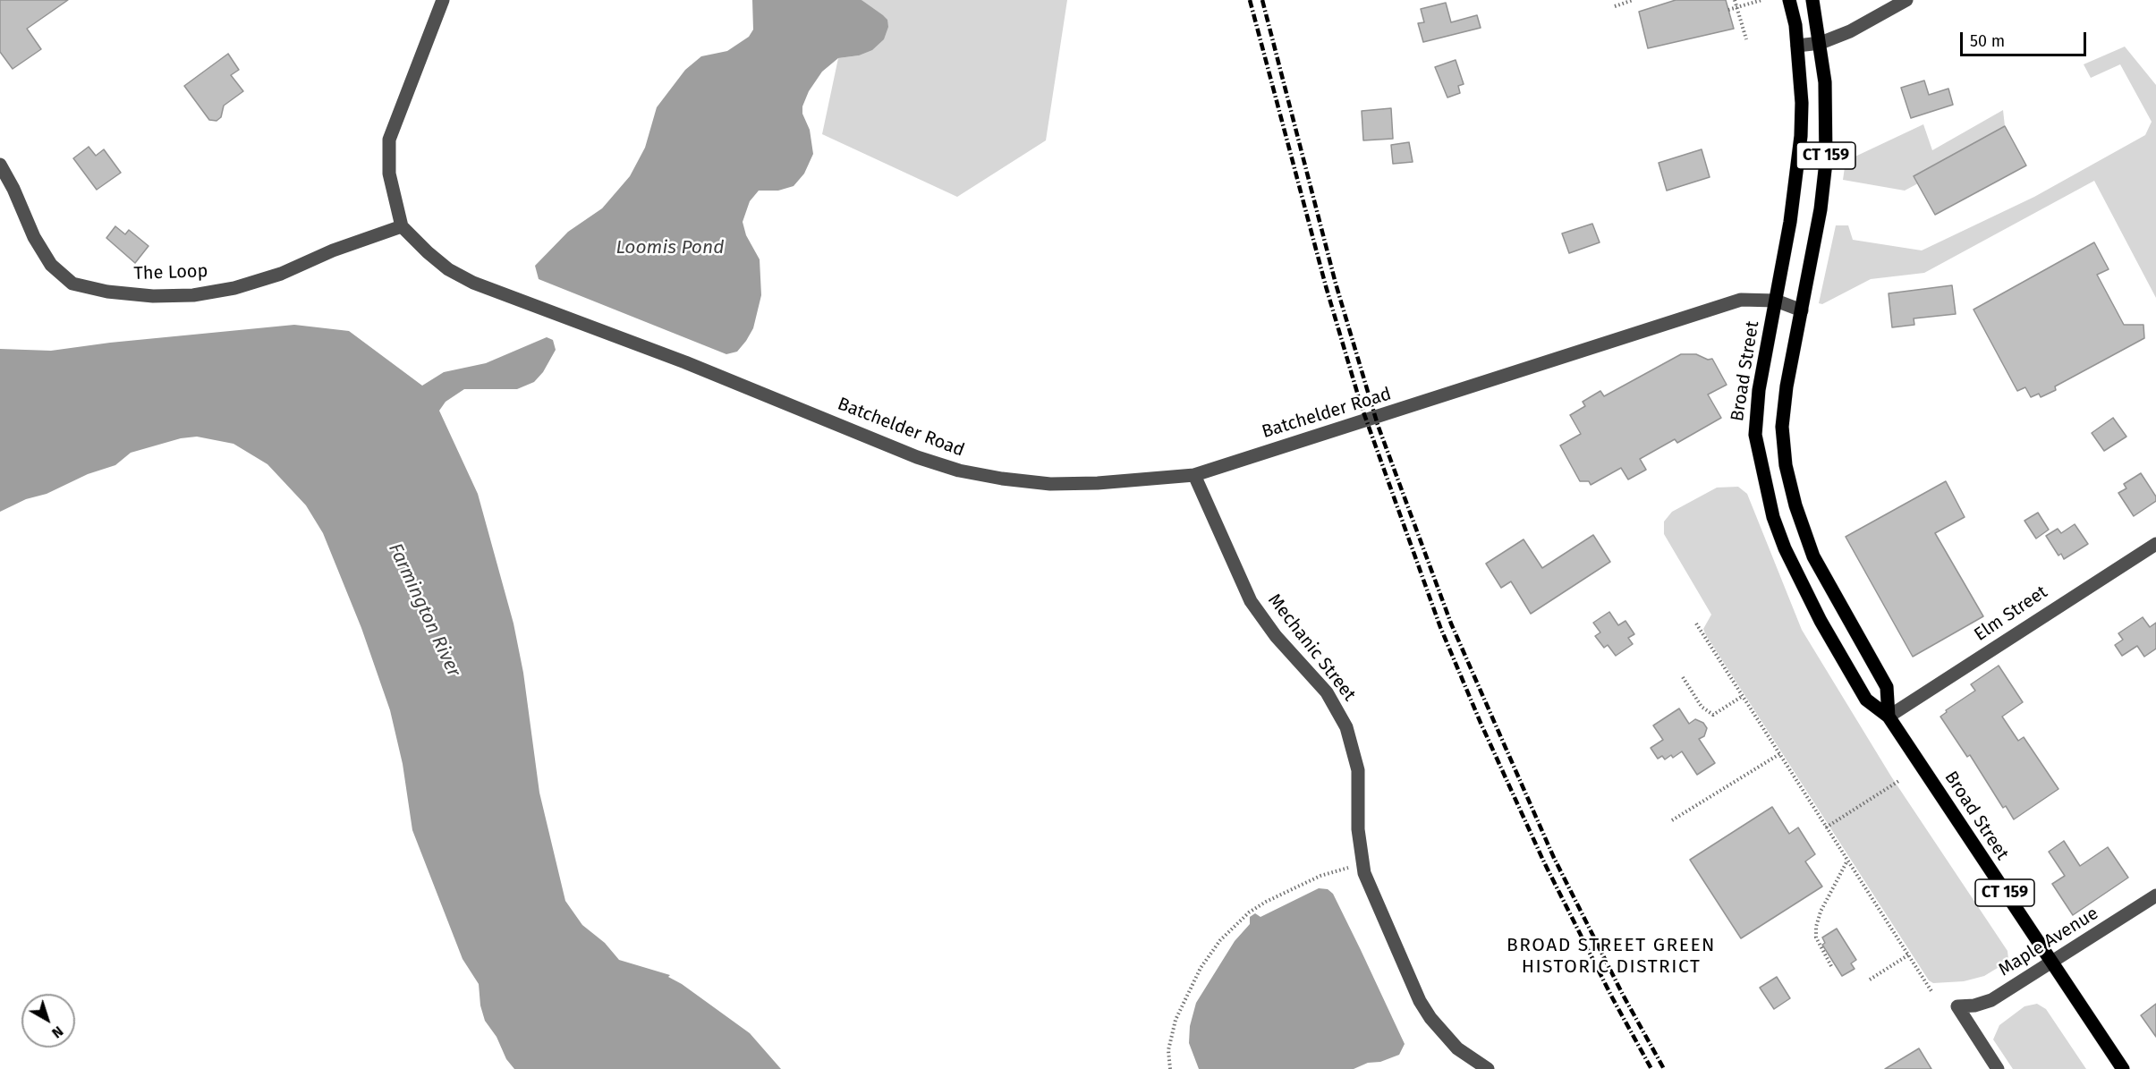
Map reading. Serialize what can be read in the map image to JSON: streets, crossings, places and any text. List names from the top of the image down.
{
  "streets": {
    "main road": ["CT 159", "Broad Street"],
    "street": [
      "The Loop",
      "Batchelder Road",
      "Elm Street",
      "Mechanic Street",
      "Maple Avenue"
    ]
  },
  "crossings": [
    ["CT 159", "Broad Street"],
    ["CT 159", "Batchelder Road"],
    ["CT 159", "Elm Street"],
    ["The Loop", "Batchelder Road"],
    ["Broad Street", "Batchelder Road"],
    ["Broad Street", "Elm Street"],
    ["Broad Street", "Maple Avenue"],
    ["Batchelder Road", "Mechanic Street"]
  ],
  "districts": ["BROAD STREET GREEN HISTORIC DISTRICT"],
  "water": ["Loomis Pond", "Farmington River"],
  "scale_bar": "50 m",
  "north": "bottom right"
}
